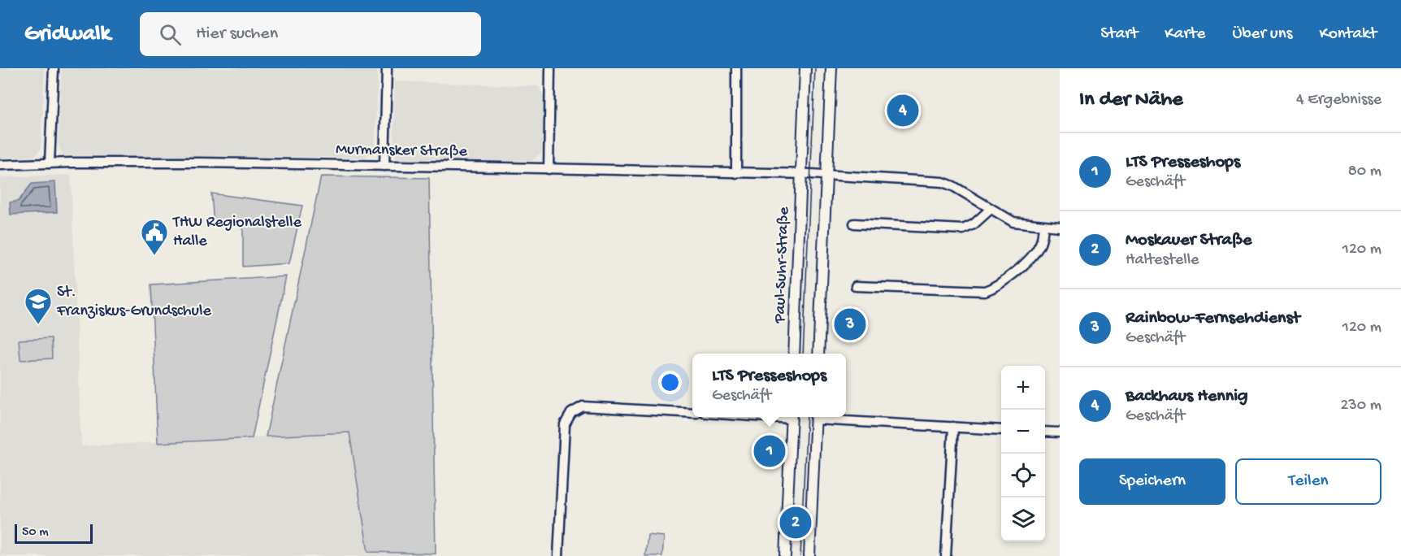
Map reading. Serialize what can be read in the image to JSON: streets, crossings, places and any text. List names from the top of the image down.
{
  "streets": {
    "street": ["Murmansker Straße", "Paul-Suhr-Straße"]
  },
  "crossings": [
    ["Murmansker Straße", "Paul-Suhr-Straße"]
  ],
  "places": {
    "public building": ["THW Regionalstelle Halle"],
    "school or university": ["St. Franziskus-Grundschule"]
  },
  "scale_bar": "50 m",
  "page": {
    "header": "Gridwalk",
    "search": "Hier suchen",
    "nav": [
      "Start",
      "Karte",
      "Über uns",
      "Kontakt"
    ],
    "heading": ["In der Nähe", "4 Ergebnisse"],
    "pins": [
      "4",
      "3",
      "1",
      "2"
    ],
    "list": [
      {
        "mark": "1",
        "name": "LTS Presseshops",
        "note": "Geschäft",
        "value": "80 m"
      },
      {
        "mark": "2",
        "name": "Moskauer Straße",
        "note": "Haltestelle",
        "value": "120 m"
      },
      {
        "mark": "3",
        "name": "Rainbow-Fernsehdienst",
        "note": "Geschäft",
        "value": "120 m"
      },
      {
        "mark": "4",
        "name": "Backhaus Hennig",
        "note": "Geschäft",
        "value": "230 m"
      }
    ],
    "popup": ["LTS Presseshops", "Geschäft"],
    "map_buttons": ["+", "−"],
    "buttons": ["Speichern", "Teilen"],
    "scale": "50 m"
  }
}
